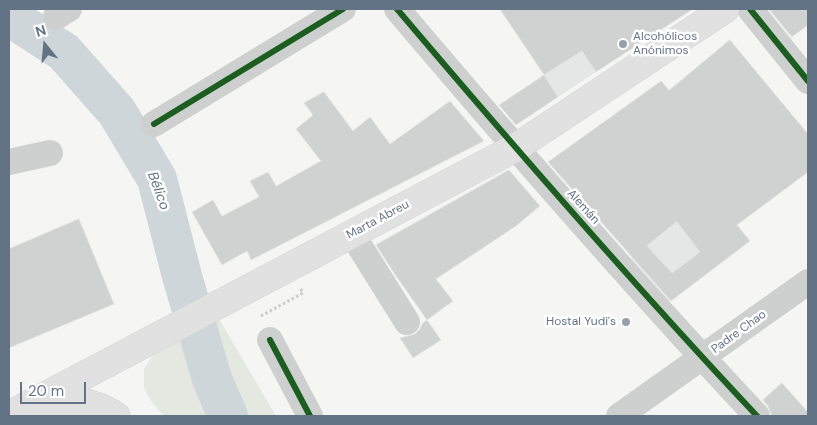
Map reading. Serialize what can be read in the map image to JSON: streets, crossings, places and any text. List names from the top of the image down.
{
  "streets": {
    "main road": ["Marta Abreu"],
    "street": ["Alemán", "Padre Chao"]
  },
  "crossings": [
    ["Alemán", "Marta Abreu"],
    ["Alemán", "Padre Chao"]
  ],
  "water": ["Bélico"],
  "places": ["Alcohólicos Anónimos", "Hostal Yudi's"],
  "scale_bar": "20 m",
  "north": "top"
}
